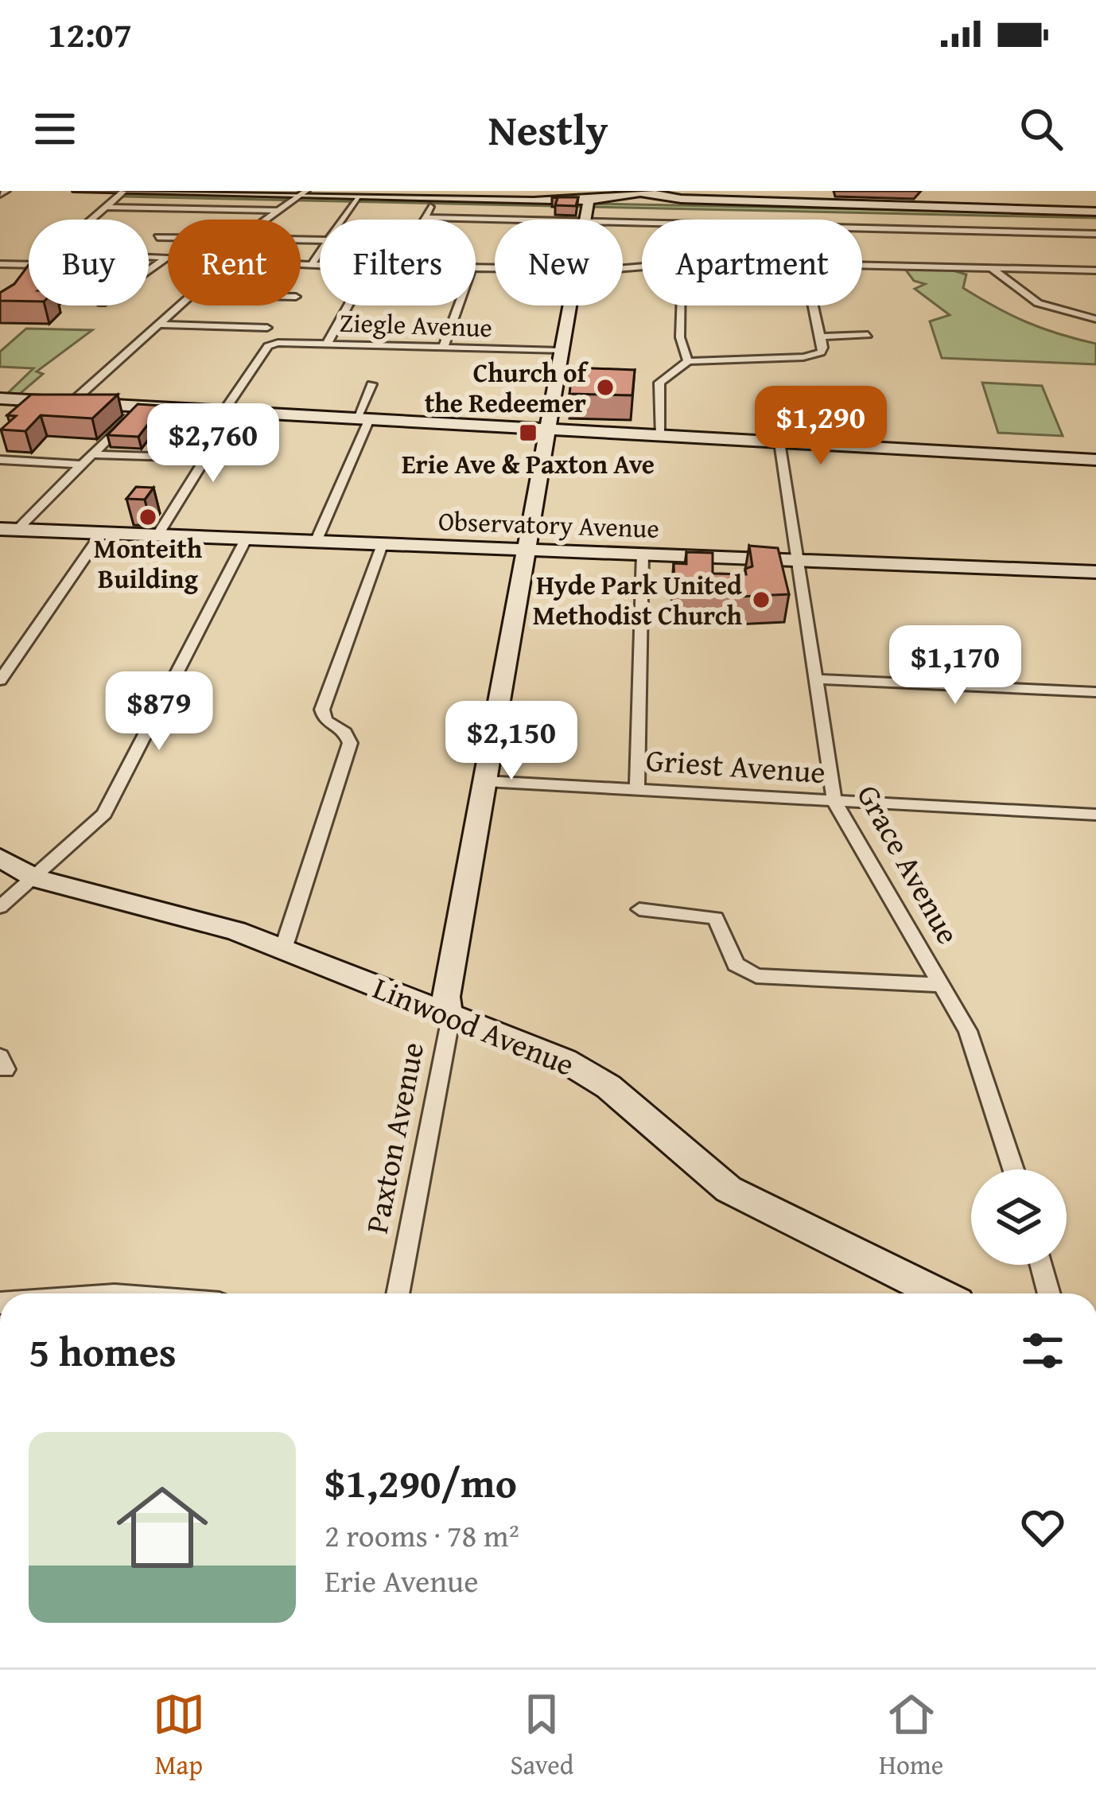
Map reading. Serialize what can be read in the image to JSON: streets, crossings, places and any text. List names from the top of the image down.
{
  "streets": {
    "street": [
      "Ziegle Avenue",
      "Observatory Avenue",
      "Griest Avenue",
      "Grace Avenue",
      "Linwood Avenue",
      "Paxton Avenue"
    ]
  },
  "crossings": [
    ["Ziegle Avenue", "Paxton Avenue"],
    ["Observatory Avenue", "Grace Avenue"],
    ["Observatory Avenue", "Paxton Avenue"],
    ["Griest Avenue", "Grace Avenue"],
    ["Griest Avenue", "Paxton Avenue"],
    ["Linwood Avenue", "Paxton Avenue"]
  ],
  "places": {
    "other": ["Church of the Redeemer", "Monteith Building", "Hyde Park United Methodist Church"],
    "transit": ["Erie Ave & Paxton Ave"]
  },
  "page": {
    "status": "12:07",
    "header": "Nestly",
    "chip": [
      "Buy",
      "Rent",
      "Filters",
      "New",
      "Apartment"
    ],
    "price": [
      "$1,290",
      "$2,760",
      "$1,170",
      "$879",
      "$2,150"
    ],
    "heading": "5 homes",
    "list": [
      {
        "name": "$1,290/mo",
        "note": "2 rooms · 78 m² · Erie Avenue"
      }
    ],
    "tabs": ["Map", "Saved", "Home"]
  }
}
